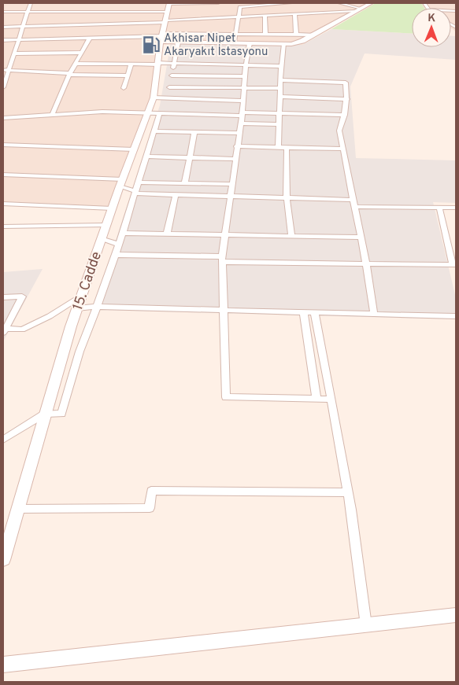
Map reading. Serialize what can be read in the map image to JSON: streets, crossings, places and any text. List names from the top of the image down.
{
  "streets": {
    "main road": ["15. Cadde"]
  },
  "places": {
    "fuel station": ["Akhisar Nipet Akaryakıt İstasyonu"]
  },
  "north": "top"
}
